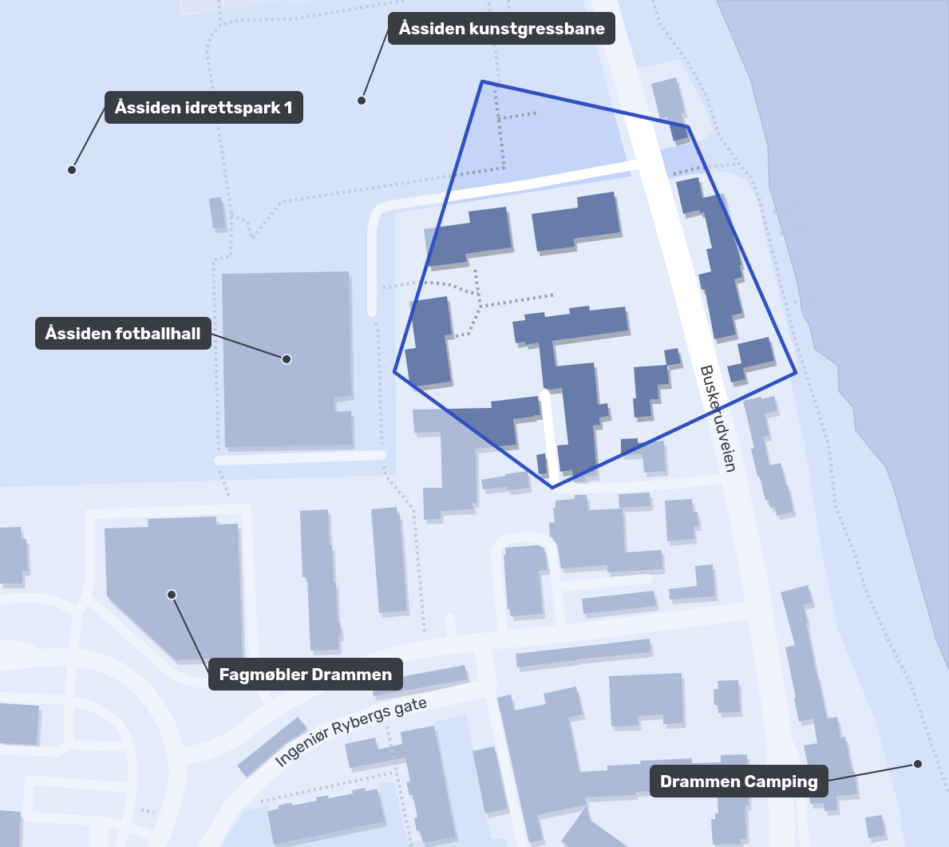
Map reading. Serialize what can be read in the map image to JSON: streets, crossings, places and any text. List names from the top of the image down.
{
  "streets": {
    "main road": ["Buskerudveien"],
    "street": ["Ingeniør Rybergs gate"]
  },
  "places": [
    "Åssiden kunstgressbane",
    "Åssiden idrettspark 1",
    "Åssiden fotballhall",
    "Fagmøbler Drammen",
    "Drammen Camping"
  ]
}
